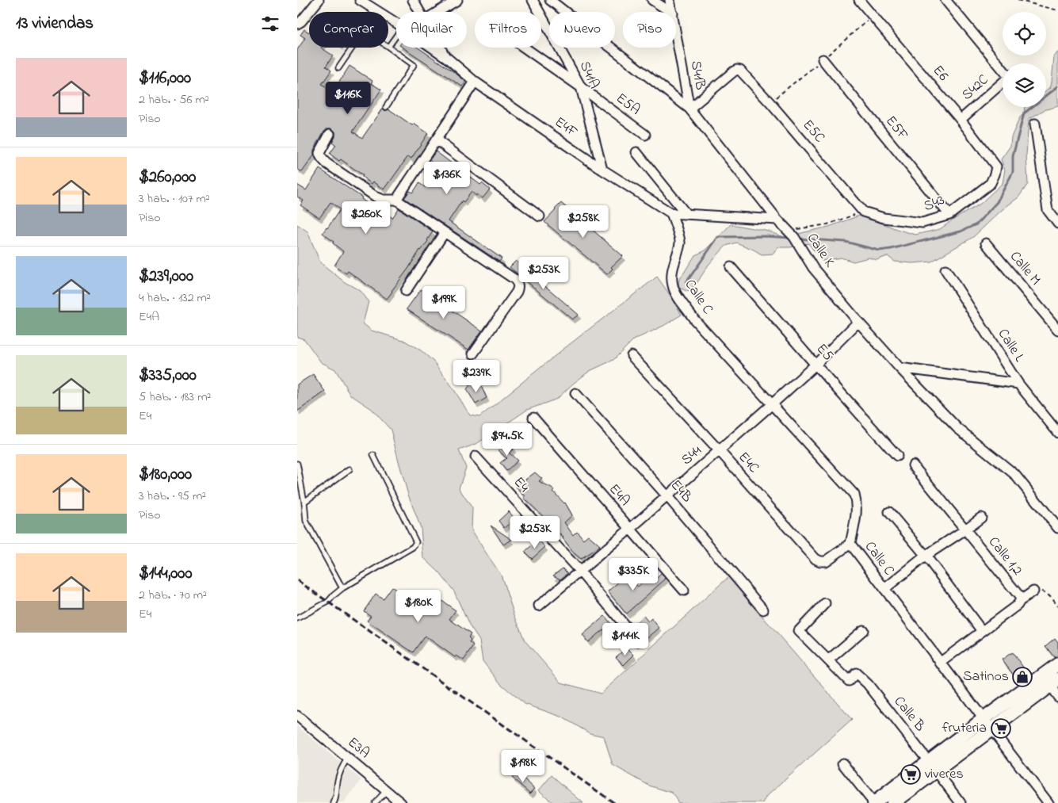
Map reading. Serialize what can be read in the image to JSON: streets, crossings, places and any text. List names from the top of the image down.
{
  "streets": {
    "street": [
      "E6",
      "S41A",
      "S41B",
      "S42C",
      "E5A",
      "E4F",
      "E5F",
      "E5C",
      "S43",
      "Calle K",
      "Calle M",
      "Calle C",
      "Calle L",
      "E5",
      "S44",
      "E4C",
      "E4",
      "E4B",
      "E4A",
      "Calle 1,2",
      "Calle B",
      "E3A"
    ]
  },
  "crossings": [
    ["E6", "S42C"],
    ["E6", "S43"],
    ["S41A", "E5A"],
    ["S41A", "E4F"],
    ["S41B", "E5C"],
    ["S41B", "Calle K"],
    ["E4F", "Calle K"],
    ["E4F", "Calle C"],
    ["E5F", "S43"],
    ["E5C", "S43"],
    ["E5C", "Calle K"],
    ["Calle K", "S44"],
    ["Calle C", "S44"],
    ["Calle C", "E4C"],
    ["E5", "S44"],
    ["S44", "E4C"],
    ["S44", "E4"],
    ["S44", "E4B"],
    ["S44", "E4A"]
  ],
  "places": {
    "shop": ["Satinos"],
    "supermarket": ["fruteria", "viveres"]
  },
  "page": {
    "heading": "13 viviendas",
    "chip": [
      "Comprar",
      "Alquilar",
      "Filtros",
      "Nuevo",
      "Piso"
    ],
    "list": [
      {
        "name": "$116,000",
        "note": "2 hab. · 56 m² · Piso"
      },
      {
        "name": "$260,000",
        "note": "3 hab. · 107 m² · Piso"
      },
      {
        "name": "$239,000",
        "note": "4 hab. · 132 m² · E4A"
      },
      {
        "name": "$335,000",
        "note": "5 hab. · 183 m² · E4"
      },
      {
        "name": "$180,000",
        "note": "3 hab. · 95 m² · Piso"
      },
      {
        "name": "$144,000",
        "note": "2 hab. · 70 m² · E4"
      }
    ],
    "price": [
      "$116K",
      "$136K",
      "$260K",
      "$258K",
      "$253K",
      "$199K",
      "$239K",
      "$94.5K",
      "$253K",
      "$335K",
      "$180K",
      "$144K",
      "$198K"
    ]
  }
}
